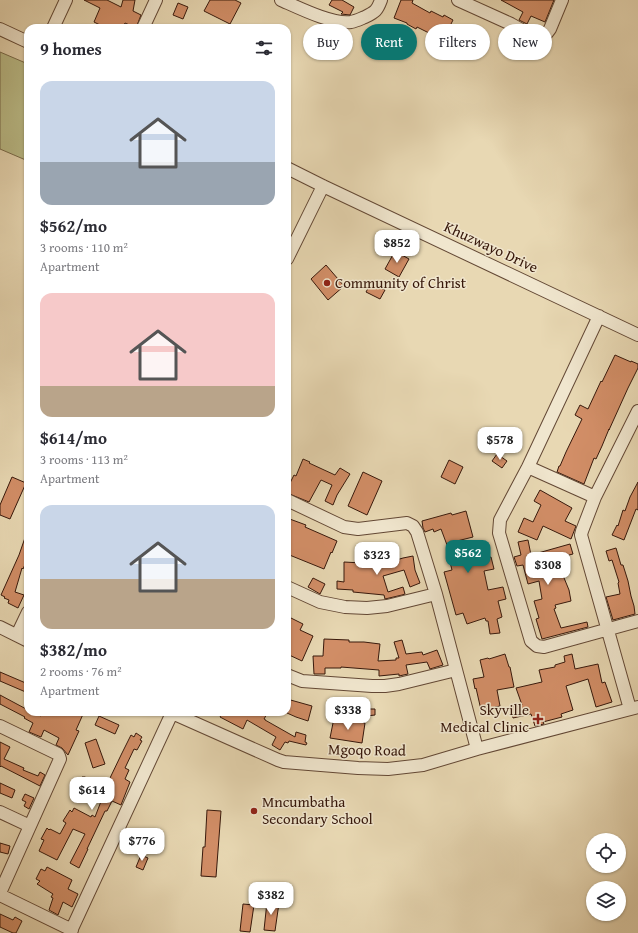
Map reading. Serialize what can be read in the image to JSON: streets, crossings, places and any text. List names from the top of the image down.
{
  "streets": {
    "street": ["Khuzwayo Drive", "Mgoqo Road"]
  },
  "places": {
    "other": ["Community of Christ", "Mncumbatha Secondary School"],
    "health": ["Skyville Medical Clinic"]
  },
  "page": {
    "chip": [
      "Buy",
      "Rent",
      "Filters",
      "New"
    ],
    "heading": "9 homes",
    "list": [
      {
        "name": "$562/mo",
        "note": "3 rooms · 110 m² · Apartment"
      },
      {
        "name": "$614/mo",
        "note": "3 rooms · 113 m² · Apartment"
      },
      {
        "name": "$382/mo",
        "note": "2 rooms · 76 m² · Apartment"
      }
    ],
    "price": [
      "$852",
      "$578",
      "$562",
      "$323",
      "$308",
      "$338",
      "$614",
      "$776",
      "$382"
    ]
  }
}
